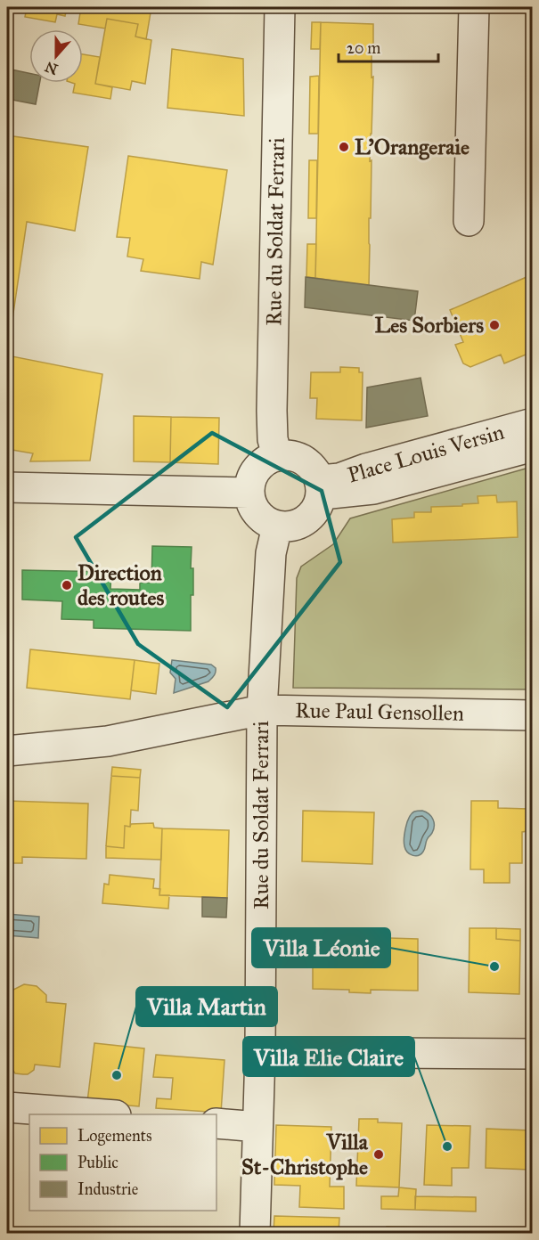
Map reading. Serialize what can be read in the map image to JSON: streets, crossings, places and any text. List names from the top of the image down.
{
  "streets": {
    "street": ["Rue du Soldat Ferrari", "Place Louis Versin", "Rue Paul Gensollen"]
  },
  "crossings": [
    ["Rue du Soldat Ferrari", "Place Louis Versin"],
    ["Rue du Soldat Ferrari", "Rue Paul Gensollen"]
  ],
  "places": [
    "L'Orangeraie",
    "Les Sorbiers",
    "Direction des routes",
    "Villa Léonie",
    "Villa Martin",
    "Villa Elie Claire",
    "Villa St-Christophe"
  ],
  "legend": ["Logements", "Public", "Industrie"],
  "scale_bar": "20 m",
  "north": "bottom"
}
